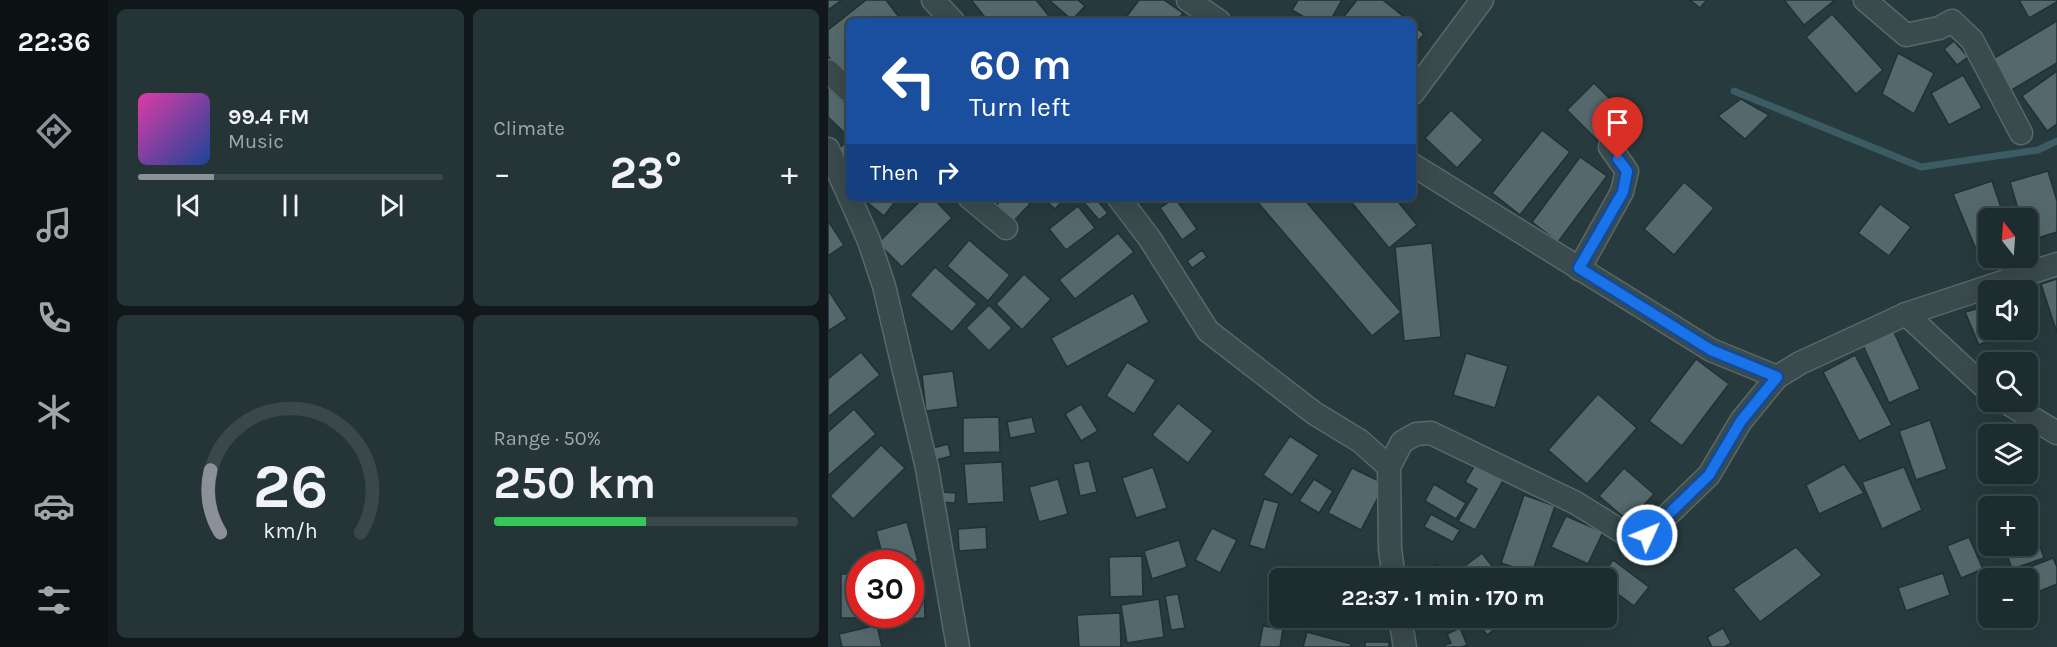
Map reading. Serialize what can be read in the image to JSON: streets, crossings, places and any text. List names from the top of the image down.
{
  "north": "top",
  "page": {
    "tabs": "22:36",
    "tile": [
      "Climate",
      ["Range · 50%", "250 km"]
    ],
    "turn": ["60 m", "Turn left"],
    "song": ["99.4 FM", "Music"],
    "then": "Then",
    "heat": ["−", "23°", "+"],
    "map_buttons": ["+", "−"],
    "limit": "30",
    "trip": "22:37 · 1 min · 170 m",
    "gauge": ["26", "km/h"]
  }
}
